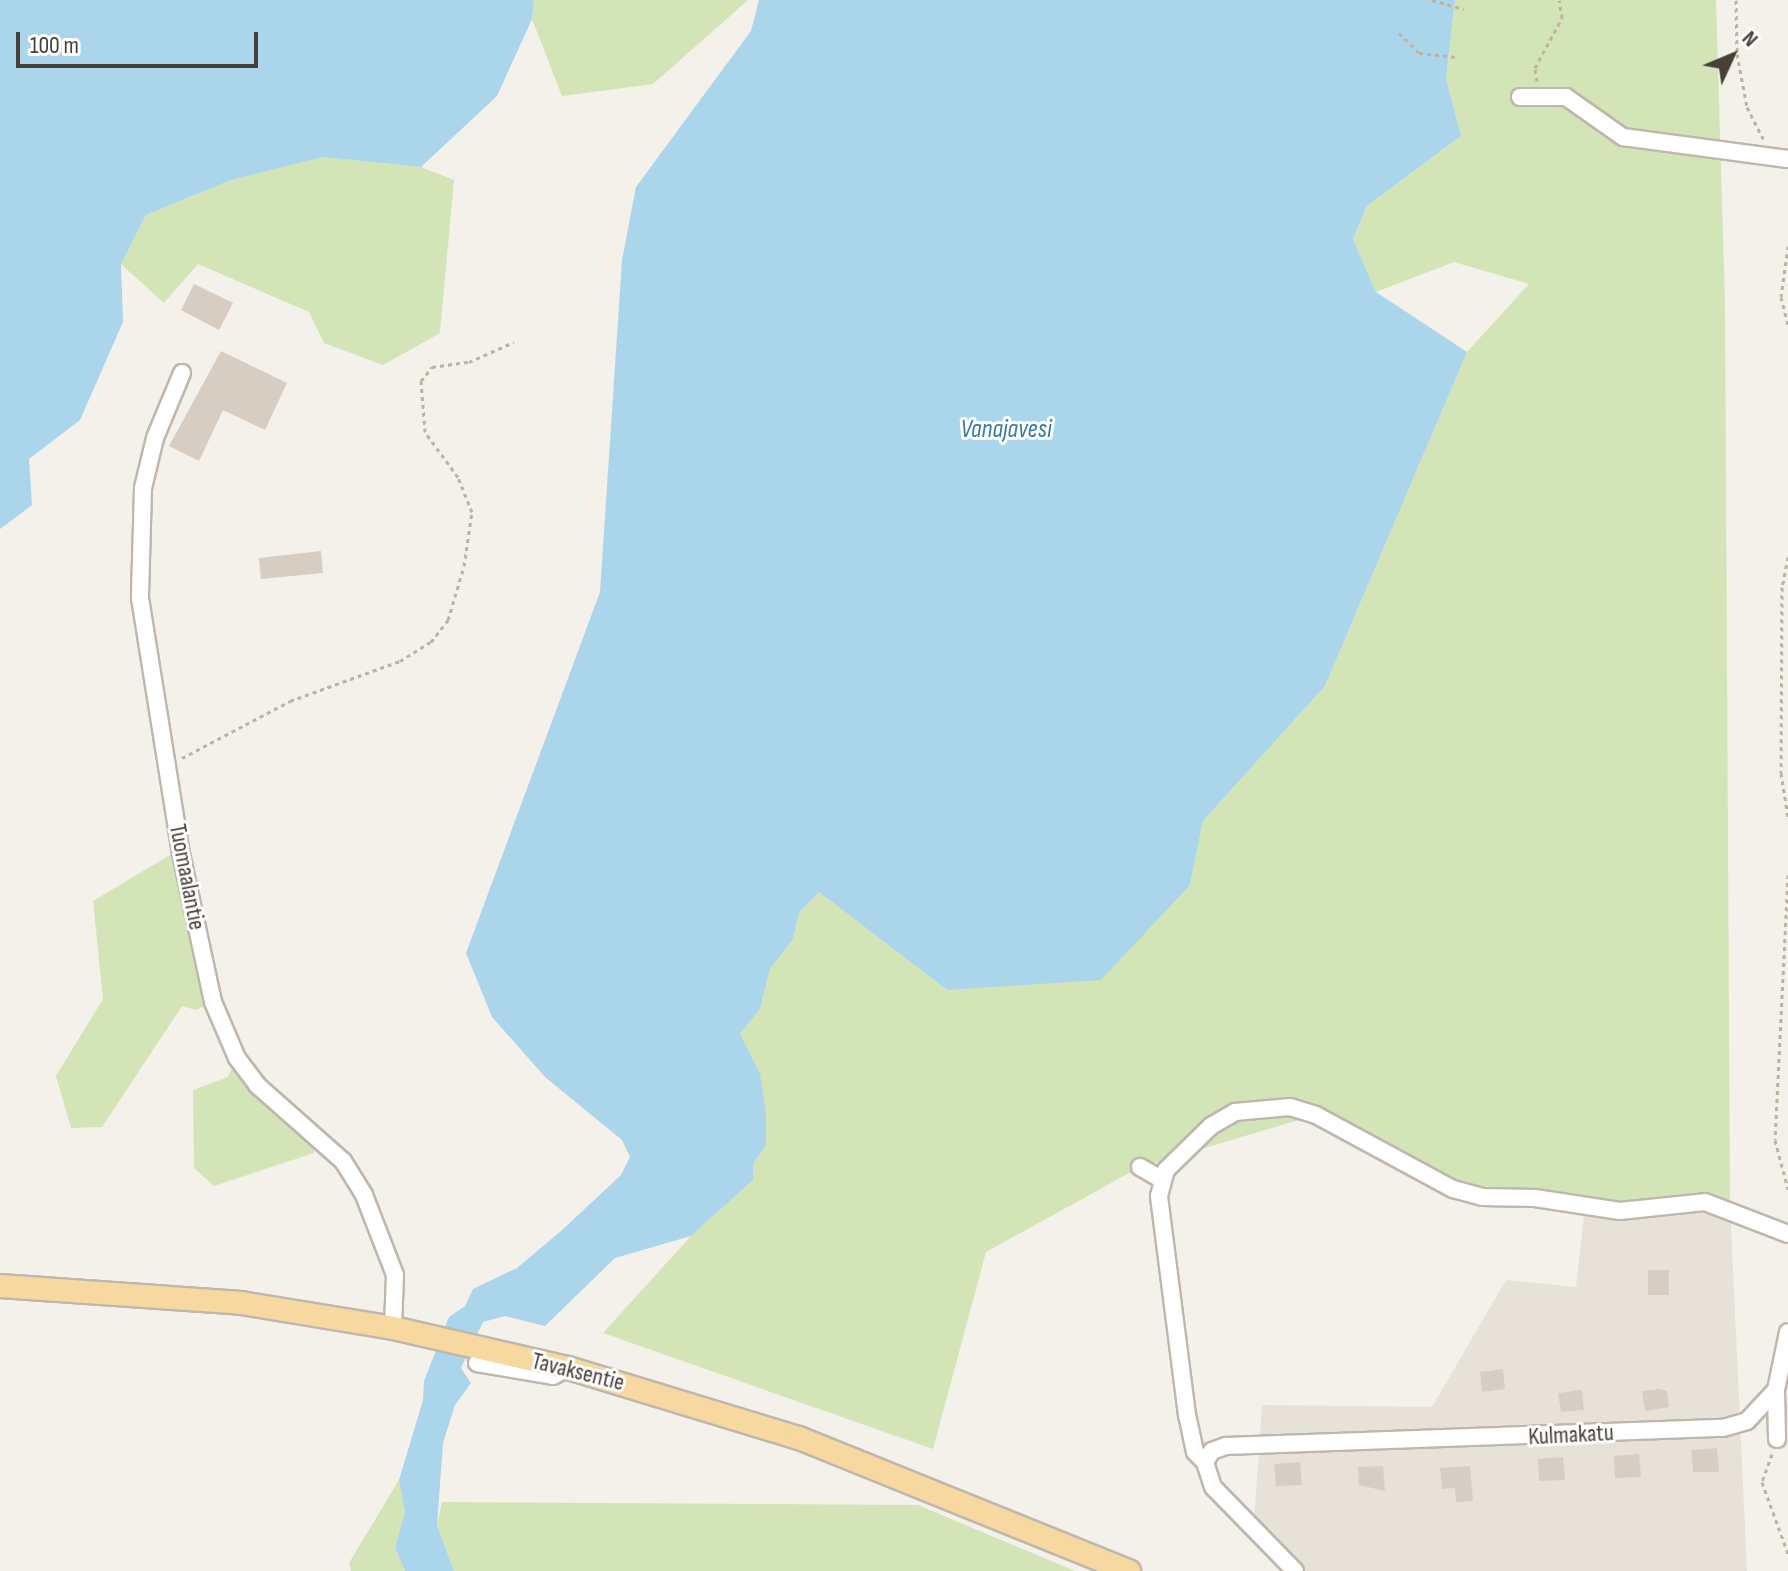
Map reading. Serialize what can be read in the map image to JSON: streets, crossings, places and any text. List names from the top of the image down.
{
  "streets": {
    "main road": ["Tavaksentie"],
    "street": ["Tuomaalantie", "Kulmakatu"]
  },
  "crossings": [
    ["Tuomaalantie", "Tavaksentie"]
  ],
  "water": ["Vanajavesi"],
  "scale_bar": "100 m",
  "north": "top right"
}
